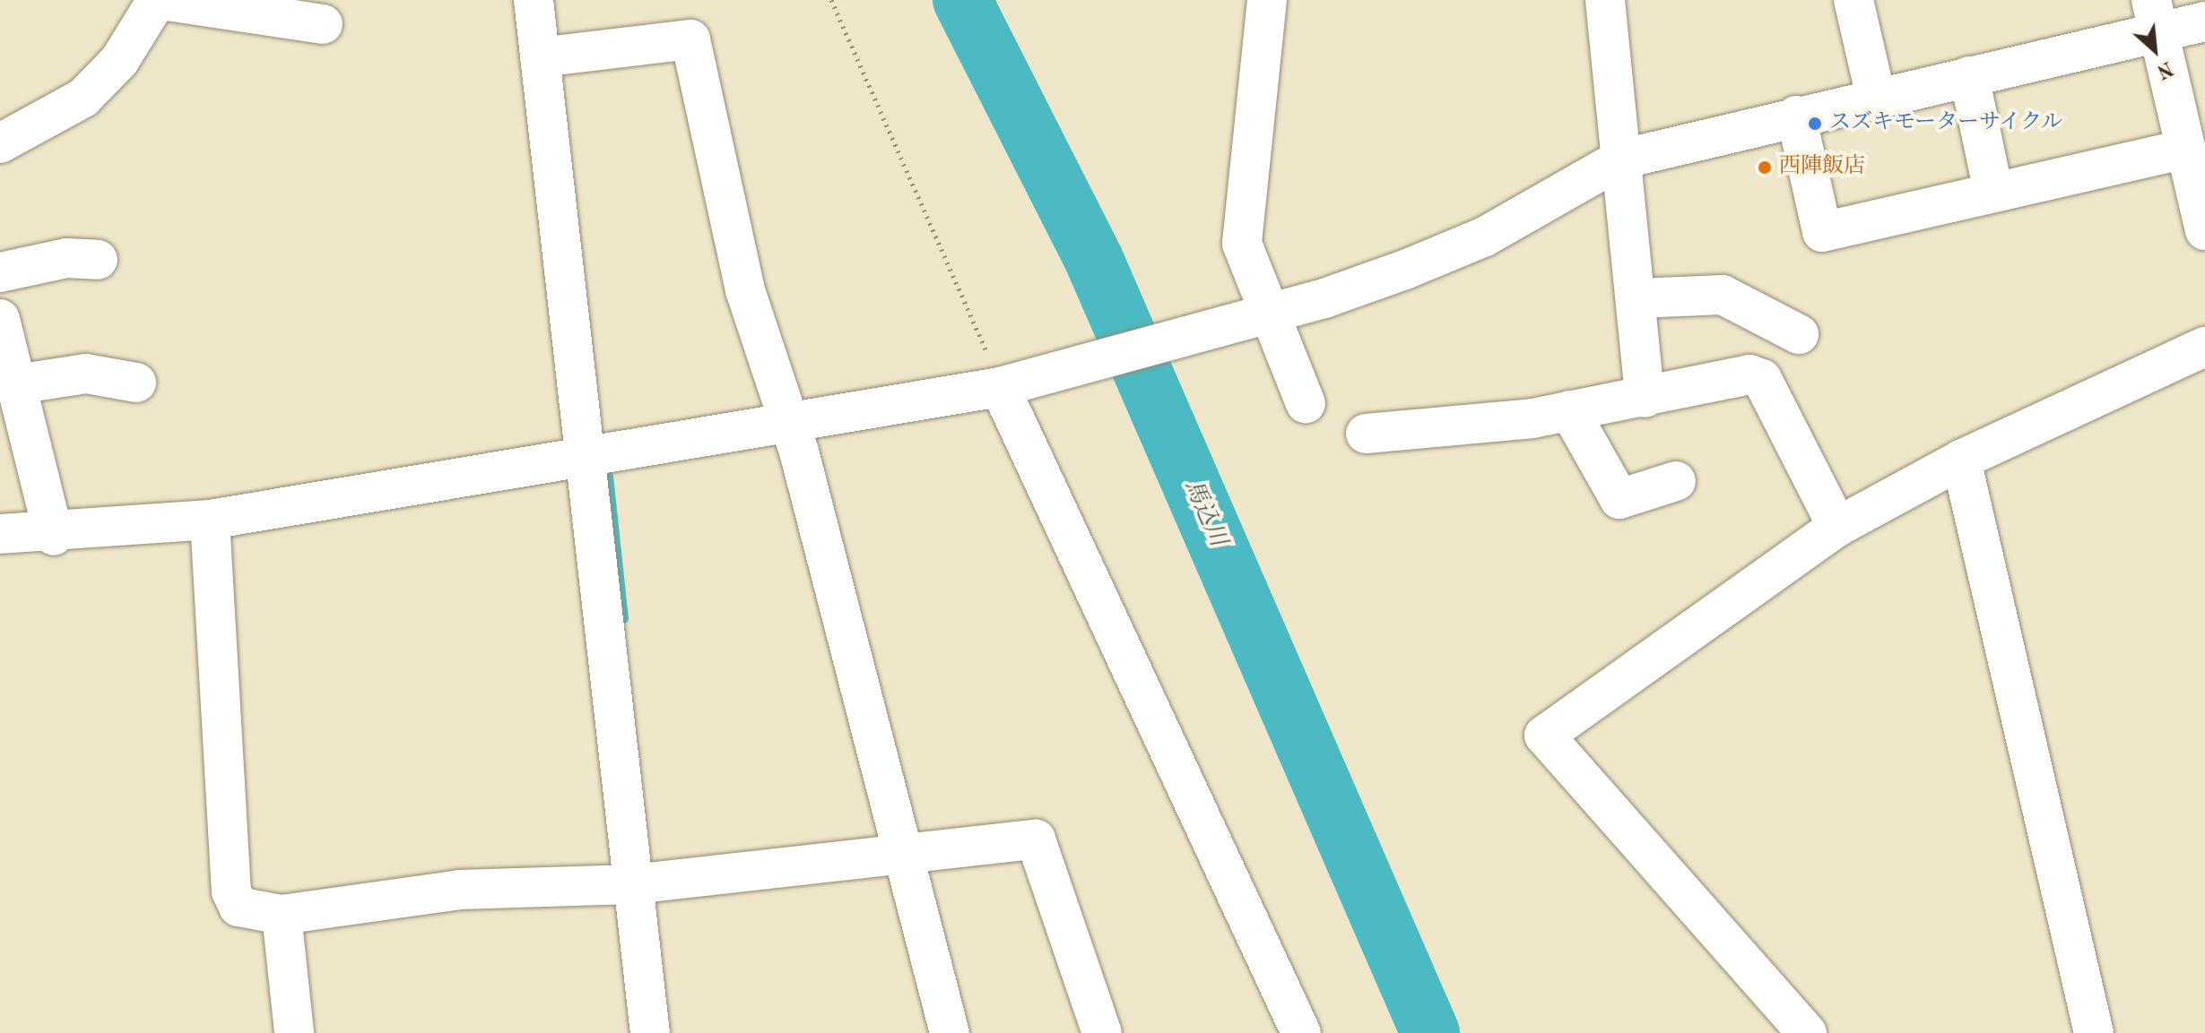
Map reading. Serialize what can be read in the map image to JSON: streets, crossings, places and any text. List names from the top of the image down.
{
  "water": ["馬込川"],
  "places": ["スズキモーターサイクル", "西陣飯店"],
  "north": "bottom right"
}
